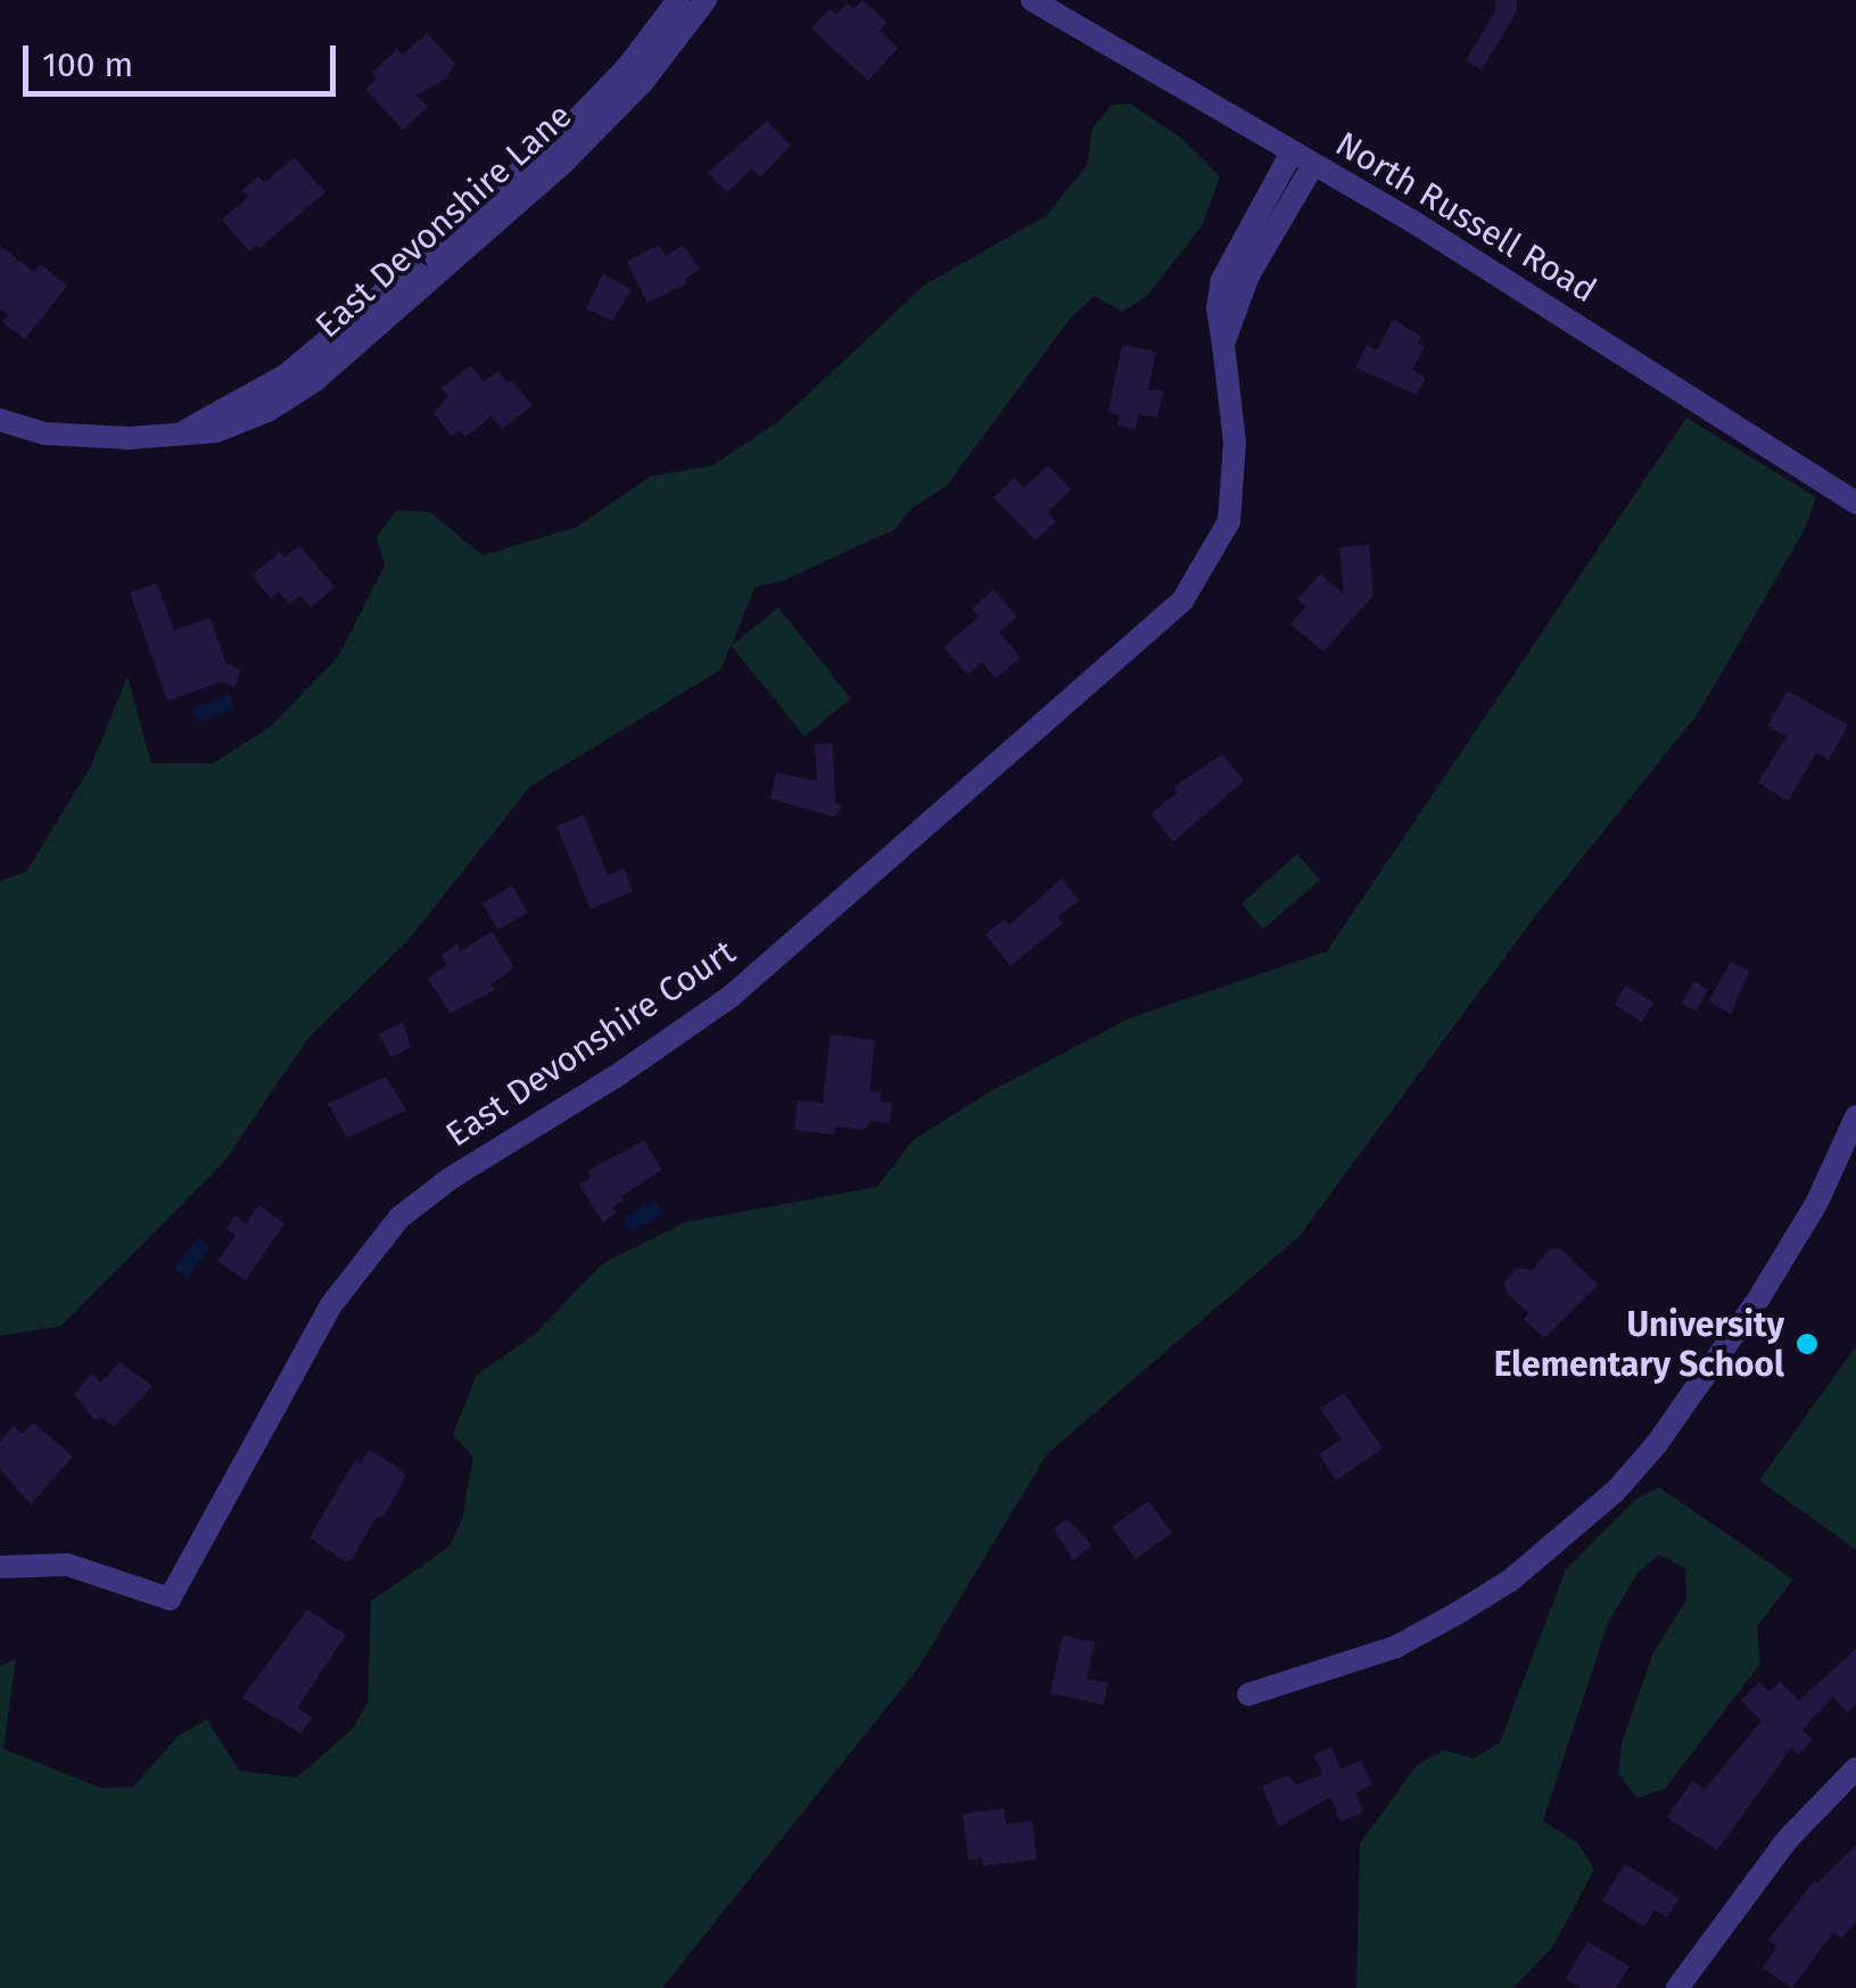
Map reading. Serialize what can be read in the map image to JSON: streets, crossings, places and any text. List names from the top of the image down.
{
  "streets": {
    "street": ["North Russell Road", "East Devonshire Lane", "East Devonshire Court"]
  },
  "crossings": [
    ["North Russell Road", "East Devonshire Court"]
  ],
  "places": ["University Elementary School"],
  "scale_bar": "100 m"
}
